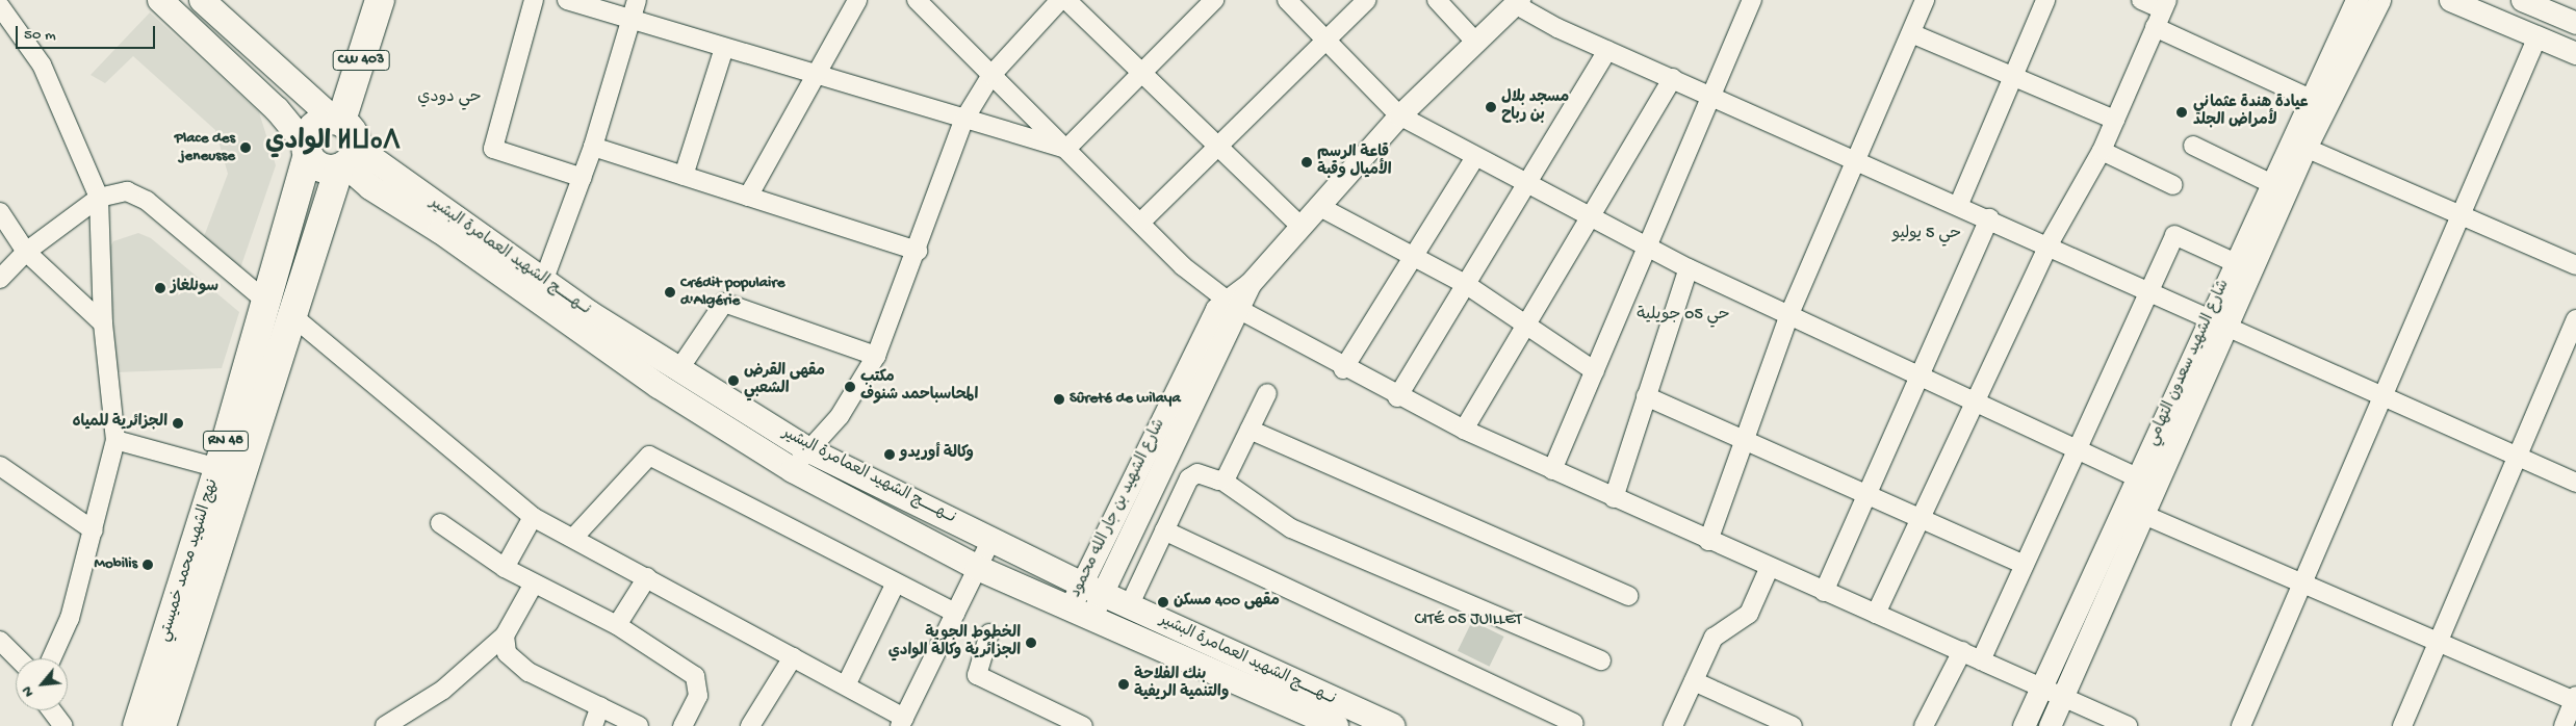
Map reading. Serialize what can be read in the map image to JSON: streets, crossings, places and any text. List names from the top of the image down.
{
  "streets": {
    "main road": [
      "CW 403",
      "نــهـــــج الشهيد العمامرة البشير",
      "RN 48",
      "نهج الشهيد محمد خميستي"
    ],
    "street": ["شارع الشهيد سعدون التهامي", "شارع الشهيد بن جار الله محمود"]
  },
  "crossings": [
    ["CW 403", "نــهـــــج الشهيد العمامرة البشير"],
    ["CW 403", "نهج الشهيد محمد خميستي"],
    ["نــهـــــج الشهيد العمامرة البشير", "شارع الشهيد بن جار الله محمود"],
    ["نــهـــــج الشهيد العمامرة البشير", "نهج الشهيد محمد خميستي"]
  ],
  "districts": [
    "حي دودي",
    "الوادي ⵍⵡⴰⴷ",
    "حي 5 يوليو",
    "حي 05 جويلية",
    "CITÉ 05 JUILLET"
  ],
  "places": [
    "مسجد بلال بن رباح",
    "عيادة هندة عثماني لأمراض الجلد",
    "Place des jeneusse",
    "قاعة الرسم الأميال وقبة",
    "سونلغاز",
    "Crédit populaire d'Algérie",
    "مقهى القرض الشعبي",
    "مكتب المحاسباحمد شنوف",
    "Sûreté de wilaya",
    "الجزائرية للمياه",
    "وكالة أوريدو",
    "Mobilis",
    "مقهى 400 مسكن",
    "الخطوط الجوية الجزائرية وكالة الوادي",
    "بنك الفلاحة والتنمية الريفية"
  ],
  "scale_bar": "50 m",
  "north": "bottom left"
}
